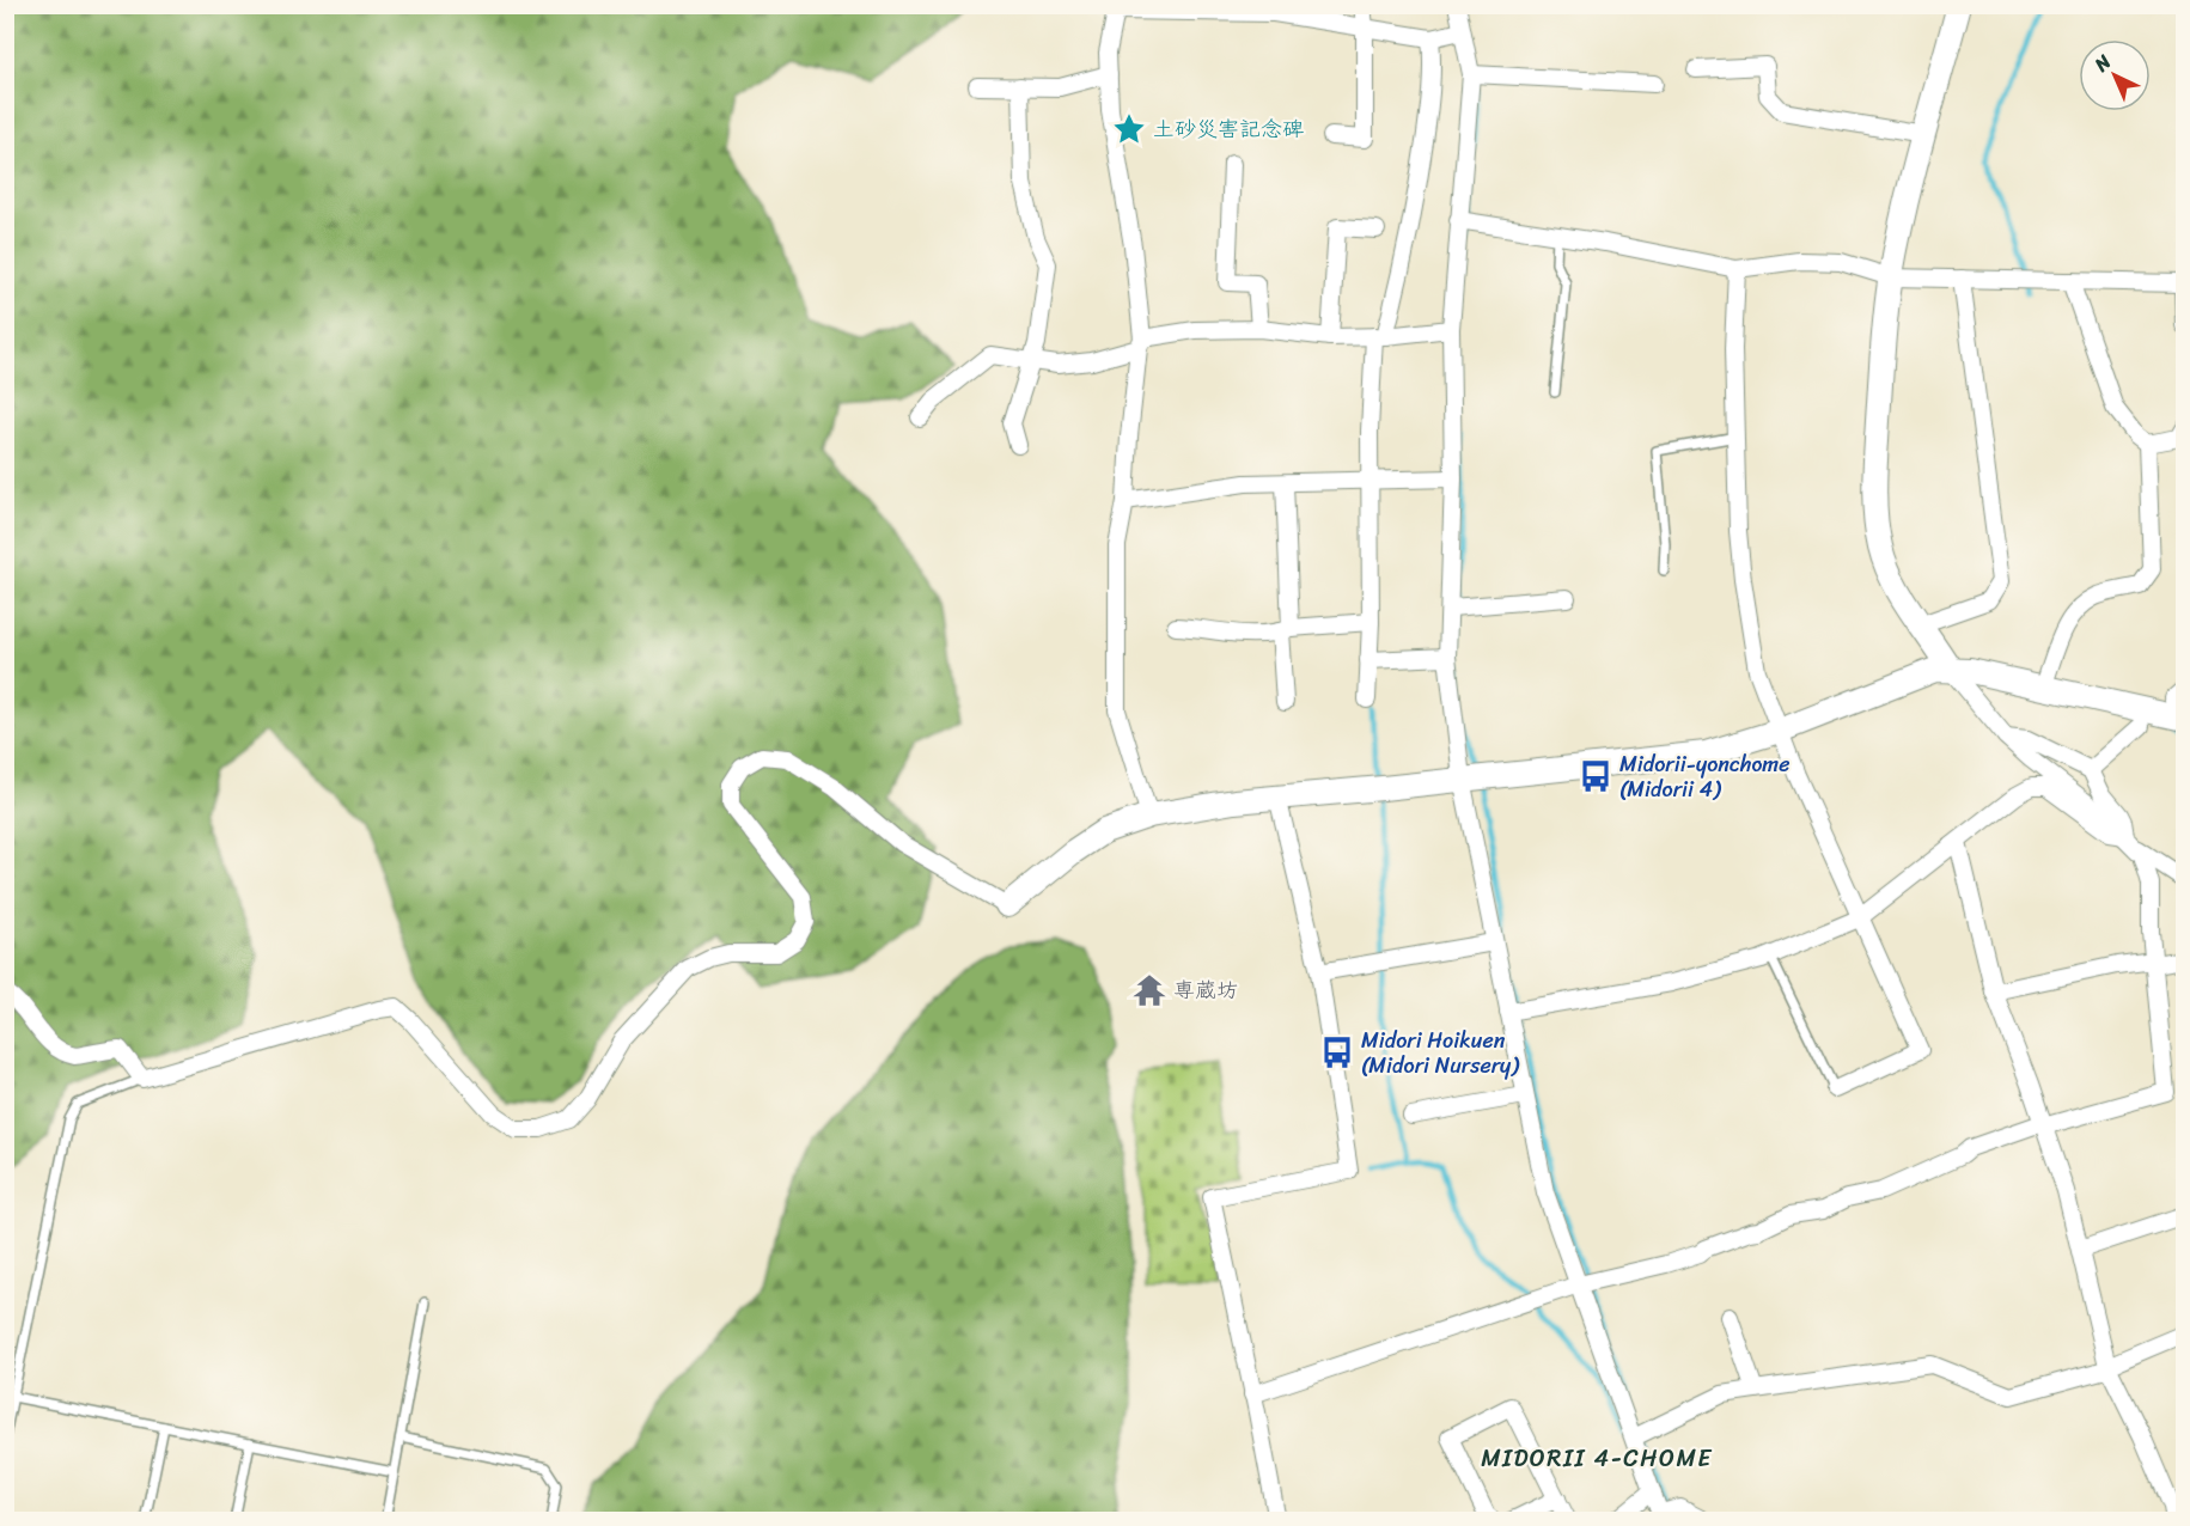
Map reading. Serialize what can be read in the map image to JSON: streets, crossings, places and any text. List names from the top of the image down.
{
  "districts": ["MIDORII 4-CHOME"],
  "places": {
    "place": ["土砂災害記念碑"],
    "bus stop": ["Midorii-yonchome (Midorii 4)", "Midori Hoikuen (Midori Nursery)"],
    "temple": ["専蔵坊"]
  },
  "north": "top left"
}
